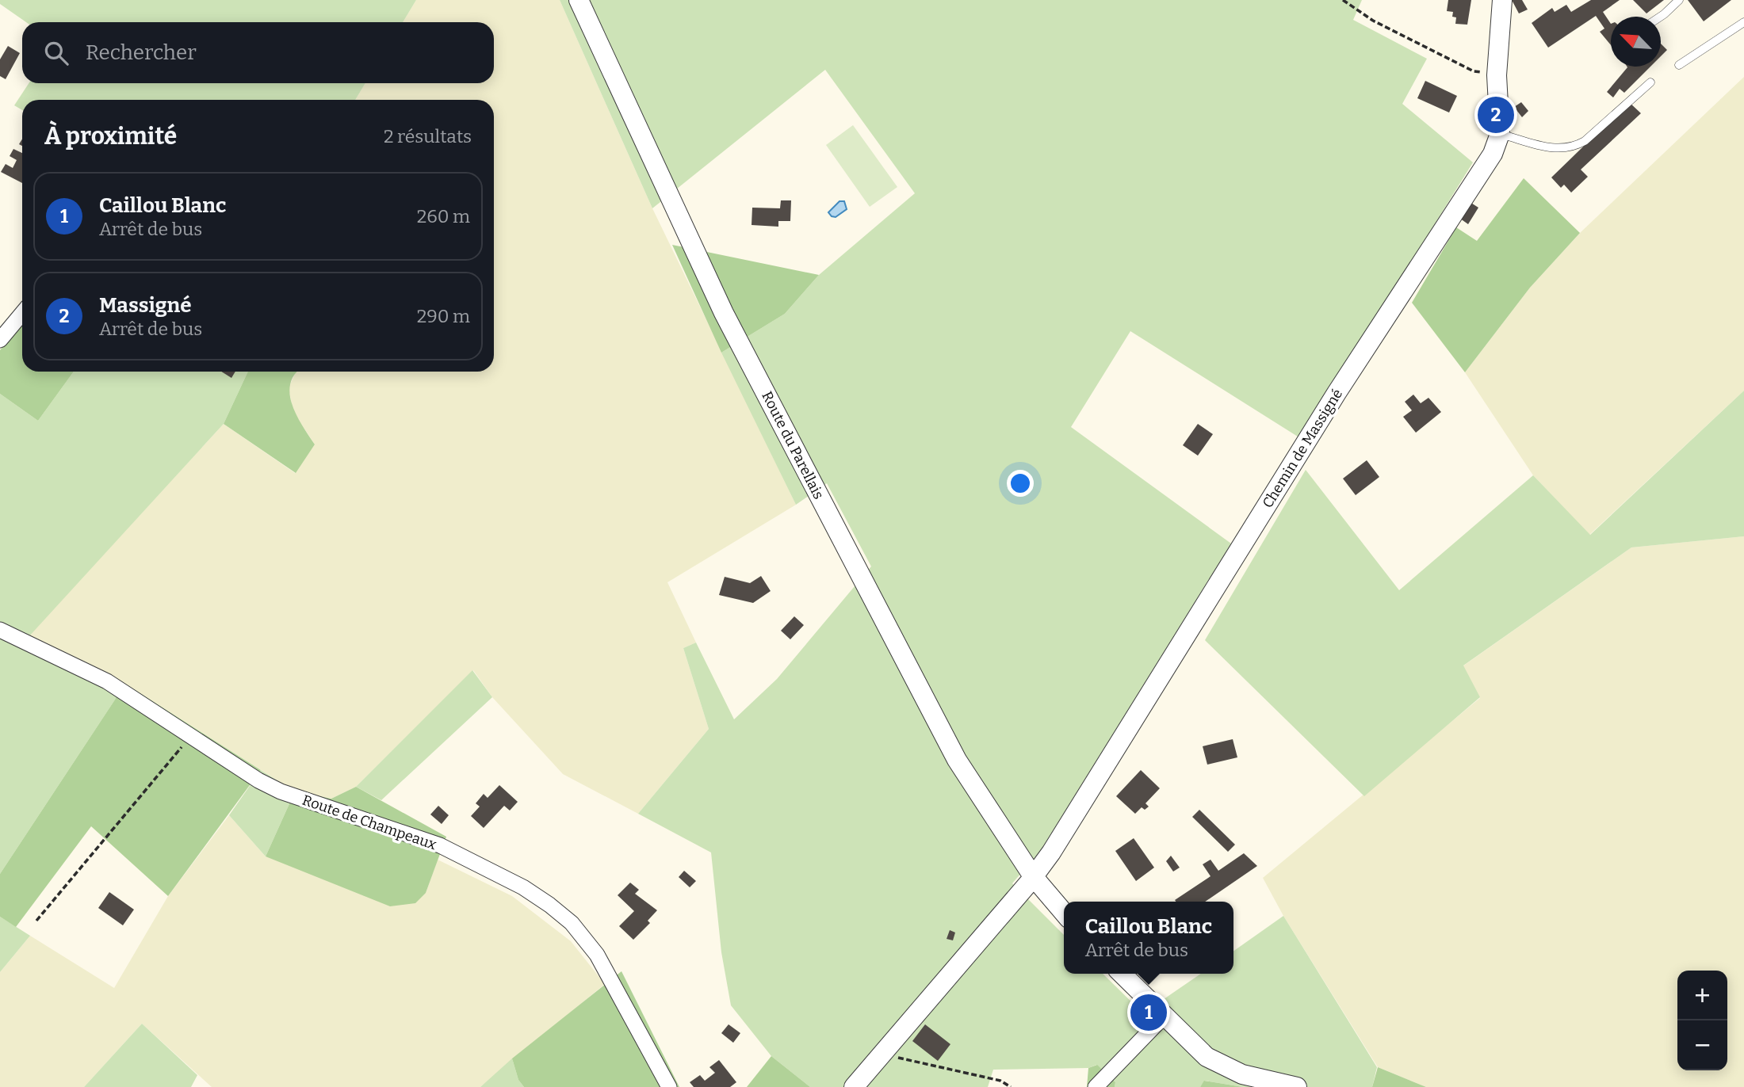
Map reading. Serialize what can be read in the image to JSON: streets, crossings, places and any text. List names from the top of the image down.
{
  "streets": {
    "street": ["Route du Parellais", "Chemin de Massigné", "Route de Champeaux"]
  },
  "crossings": [
    ["Route du Parellais", "Chemin de Massigné"]
  ],
  "north": "top left",
  "page": {
    "search": "Rechercher",
    "pins": ["2", "1"],
    "heading": ["À proximité", "2 résultats"],
    "list": [
      {
        "mark": "1",
        "name": "Caillou Blanc",
        "note": "Arrêt de bus",
        "value": "260 m"
      },
      {
        "mark": "2",
        "name": "Massigné",
        "note": "Arrêt de bus",
        "value": "290 m"
      }
    ],
    "popup": ["Caillou Blanc", "Arrêt de bus"],
    "map_buttons": ["+", "−"]
  }
}
